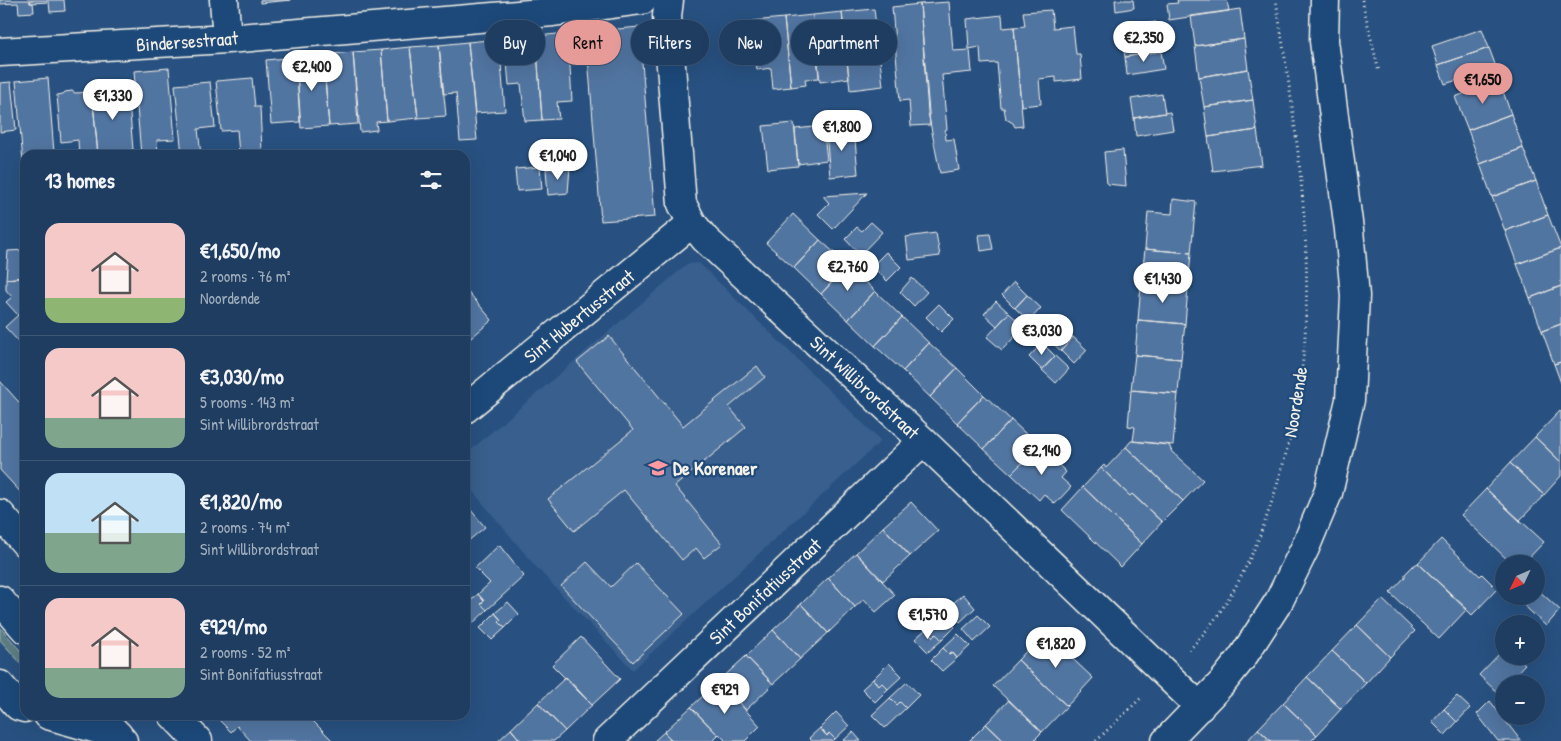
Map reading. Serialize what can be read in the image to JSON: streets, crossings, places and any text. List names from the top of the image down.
{
  "streets": {
    "street": [
      "Bindersestraat",
      "Sint Hubertusstraat",
      "Sint Willibrordstraat",
      "Sint Bonifatiusstraat"
    ],
    "path": ["Noordende"]
  },
  "crossings": [
    ["Sint Hubertusstraat", "Sint Willibrordstraat"],
    ["Sint Willibrordstraat", "Noordende"],
    ["Sint Willibrordstraat", "Sint Bonifatiusstraat"]
  ],
  "places": {
    "school or university": ["De Korenaer"]
  },
  "north": "bottom left",
  "page": {
    "chip": [
      "Buy",
      "Rent",
      "Filters",
      "New",
      "Apartment"
    ],
    "price": [
      "€2,350",
      "€2,400",
      "€1,650",
      "€1,330",
      "€1,800",
      "€1,040",
      "€2,760",
      "€1,430",
      "€3,030",
      "€2,140",
      "€1,570",
      "€1,820",
      "€929"
    ],
    "heading": "13 homes",
    "list": [
      {
        "name": "€1,650/mo",
        "note": "2 rooms · 76 m² · Noordende"
      },
      {
        "name": "€3,030/mo",
        "note": "5 rooms · 143 m² · Sint Willibrordstraat"
      },
      {
        "name": "€1,820/mo",
        "note": "2 rooms · 74 m² · Sint Willibrordstraat"
      },
      {
        "name": "€929/mo",
        "note": "2 rooms · 52 m² · Sint Bonifatiusstraat"
      }
    ],
    "map_buttons": ["+", "−"]
  }
}
